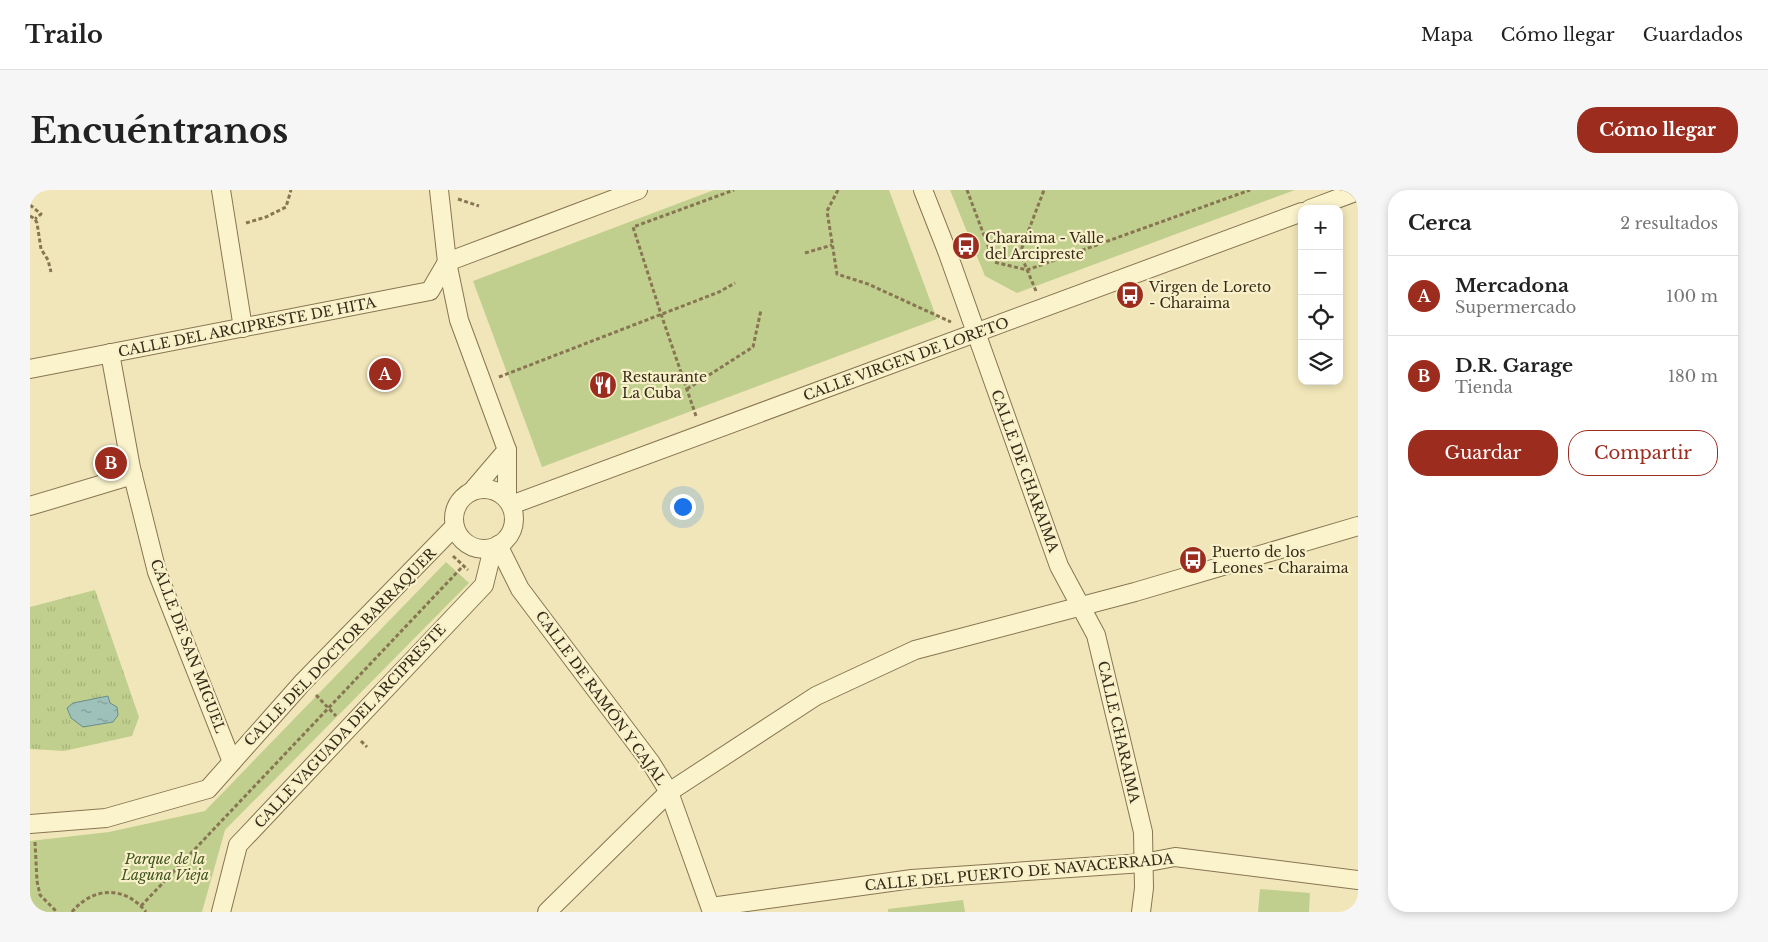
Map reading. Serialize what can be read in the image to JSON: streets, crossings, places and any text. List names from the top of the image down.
{
  "streets": {
    "street": [
      "CALLE DEL ARCIPRESTE DE HITA",
      "CALLE VIRGEN DE LORETO",
      "CALLE DE CHARAIMA",
      "CALLE DE SAN MIGUEL",
      "CALLE DEL DOCTOR BARRAQUER",
      "CALLE DE RAMÓN Y CAJAL",
      "CALLE VAGUADA DEL ARCIPRESTE",
      "CALLE CHARAIMA",
      "CALLE DEL PUERTO DE NAVACERRADA"
    ]
  },
  "crossings": [
    ["CALLE DEL ARCIPRESTE DE HITA", "CALLE DE SAN MIGUEL"],
    ["CALLE VIRGEN DE LORETO", "CALLE DE CHARAIMA"],
    ["CALLE VIRGEN DE LORETO", "CALLE DEL DOCTOR BARRAQUER"],
    ["CALLE VIRGEN DE LORETO", "CALLE DE RAMÓN Y CAJAL"],
    ["CALLE VIRGEN DE LORETO", "CALLE VAGUADA DEL ARCIPRESTE"],
    ["CALLE DE CHARAIMA", "CALLE CHARAIMA"],
    ["CALLE DE SAN MIGUEL", "CALLE DEL DOCTOR BARRAQUER"],
    ["CALLE DEL DOCTOR BARRAQUER", "CALLE DE RAMÓN Y CAJAL"],
    ["CALLE DEL DOCTOR BARRAQUER", "CALLE VAGUADA DEL ARCIPRESTE"],
    ["CALLE DE RAMÓN Y CAJAL", "CALLE VAGUADA DEL ARCIPRESTE"],
    ["CALLE DE RAMÓN Y CAJAL", "CALLE DEL PUERTO DE NAVACERRADA"],
    ["CALLE CHARAIMA", "CALLE DEL PUERTO DE NAVACERRADA"]
  ],
  "parks": ["Parque de la Laguna Vieja"],
  "places": {
    "bus stop": ["Charaima - Valle del Arcipreste", "Virgen de Loreto - Charaima", "Puerto de los Leones - Charaima"],
    "restaurant": ["Restaurante La Cuba"]
  },
  "page": {
    "header": "Trailo",
    "nav": ["Mapa", "Cómo llegar", "Guardados"],
    "buttons": [
      "Cómo llegar",
      ["Guardar", "Compartir"]
    ],
    "title": "Encuéntranos",
    "heading": ["Cerca", "2 resultados"],
    "map_buttons": ["+", "−"],
    "list": [
      {
        "mark": "A",
        "name": "Mercadona",
        "note": "Supermercado",
        "value": "100 m"
      },
      {
        "mark": "B",
        "name": "D.R. Garage",
        "note": "Tienda",
        "value": "180 m"
      }
    ],
    "pins": ["A", "B"]
  }
}
